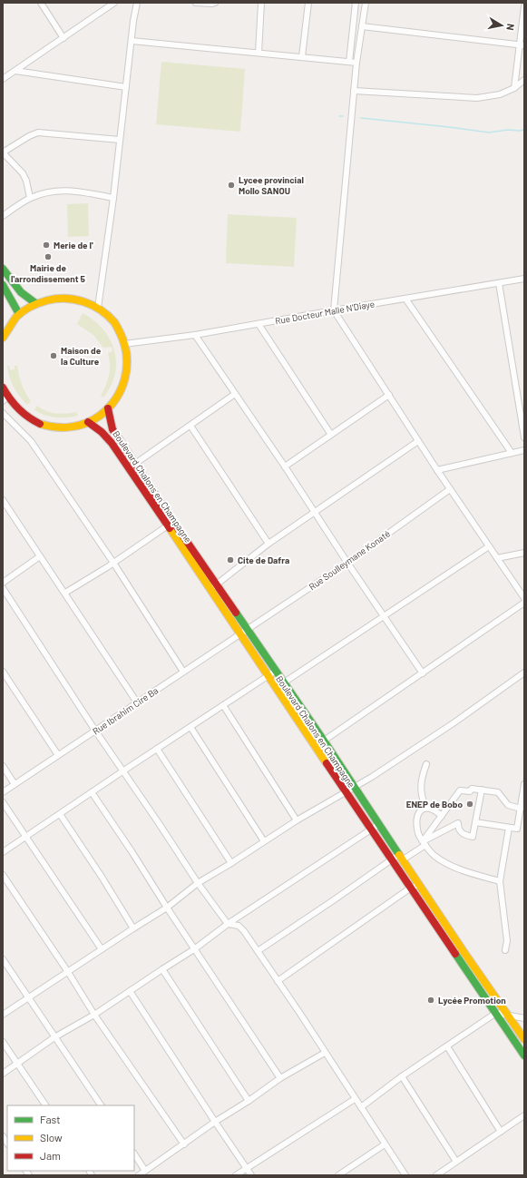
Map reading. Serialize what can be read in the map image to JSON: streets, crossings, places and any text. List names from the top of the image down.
{
  "streets": {
    "main road": ["Boulevard Chalons en Champagne"],
    "street": ["Rue Docteur Malle N'Diaye", "Rue Soulleymane Konaté", "Rue Ibrahim Cire Ba"]
  },
  "crossings": [
    ["Boulevard Chalons en Champagne", "Rue Soulleymane Konaté"],
    ["Boulevard Chalons en Champagne", "Rue Ibrahim Cire Ba"],
    ["Rue Soulleymane Konaté", "Rue Ibrahim Cire Ba"]
  ],
  "places": [
    "Lycee provincial Mollo SANOU",
    "Merie de l'",
    "Mairie de l'arrondissement 5",
    "Maison de la Culture",
    "Cite de Dafra",
    "ENEP de Bobo",
    "Lycée Promotion"
  ],
  "legend": ["Fast", "Slow", "Jam"],
  "north": "right"
}
